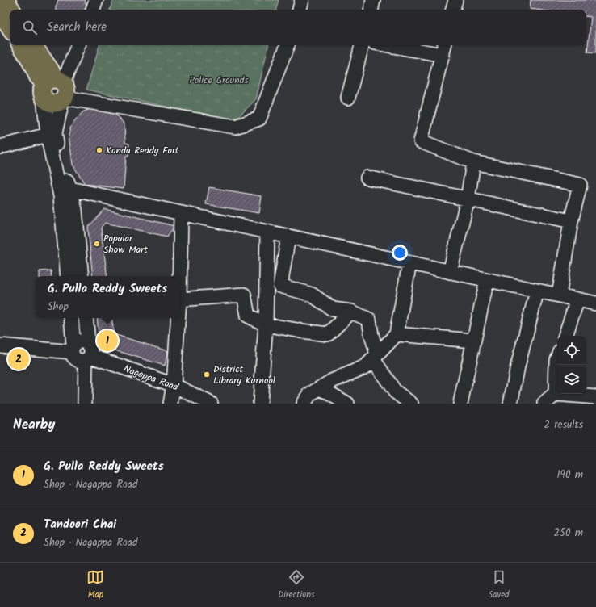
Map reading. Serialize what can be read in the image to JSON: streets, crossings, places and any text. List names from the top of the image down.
{
  "streets": {
    "street": ["Nagappa Road"]
  },
  "parks": ["Police Grounds"],
  "places": ["Konda Reddy Fort", "Popular Show Mart", "District Library Kurnool"],
  "page": {
    "search": "Search here",
    "popup": ["G. Pulla Reddy Sweets", "Shop"],
    "pins": ["1", "2"],
    "heading": ["Nearby", "2 results"],
    "list": [
      {
        "mark": "1",
        "name": "G. Pulla Reddy Sweets",
        "note": "Shop · Nagappa Road",
        "value": "190 m"
      },
      {
        "mark": "2",
        "name": "Tandoori Chai",
        "note": "Shop · Nagappa Road",
        "value": "250 m"
      }
    ],
    "nav": ["Map", "Directions", "Saved"]
  }
}
